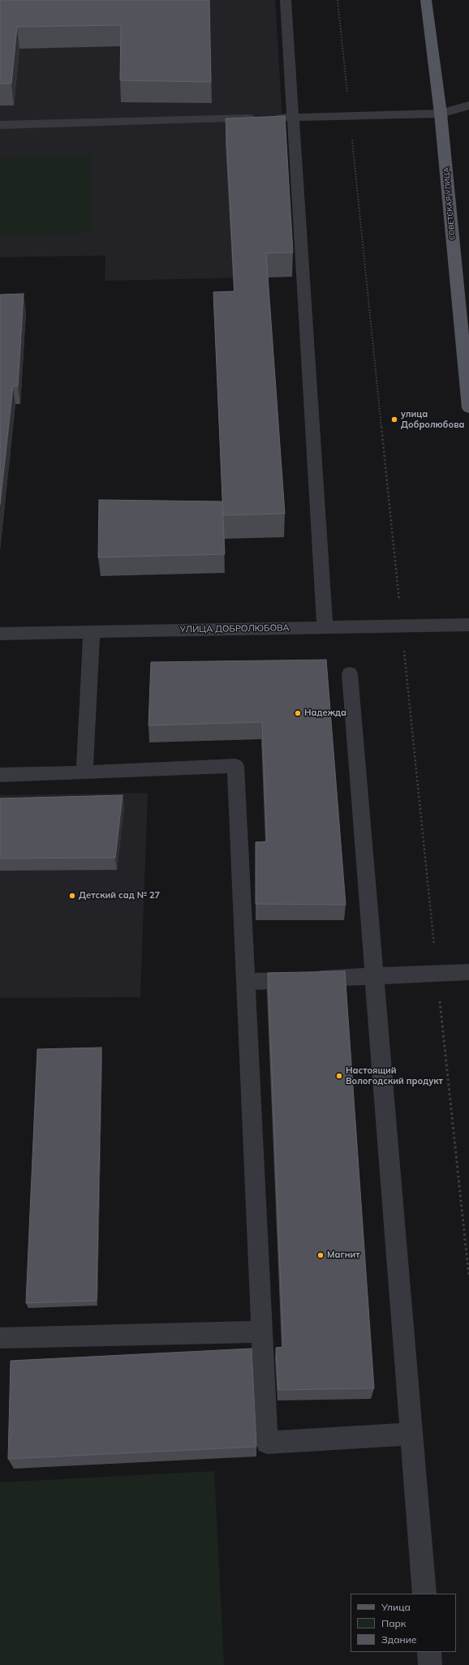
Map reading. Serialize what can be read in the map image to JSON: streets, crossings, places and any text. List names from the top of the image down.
{
  "streets": {
    "main road": ["СОВЕТСКАЯ УЛИЦА"],
    "street": ["УЛИЦА ДОБРОЛЮБОВА"]
  },
  "places": [
    "улица Добролюбова",
    "Надежда",
    "Детский сад № 27",
    "Настоящий Вологодский продукт",
    "Магнит"
  ],
  "legend": ["Улица", "Парк", "Здание"]
}
